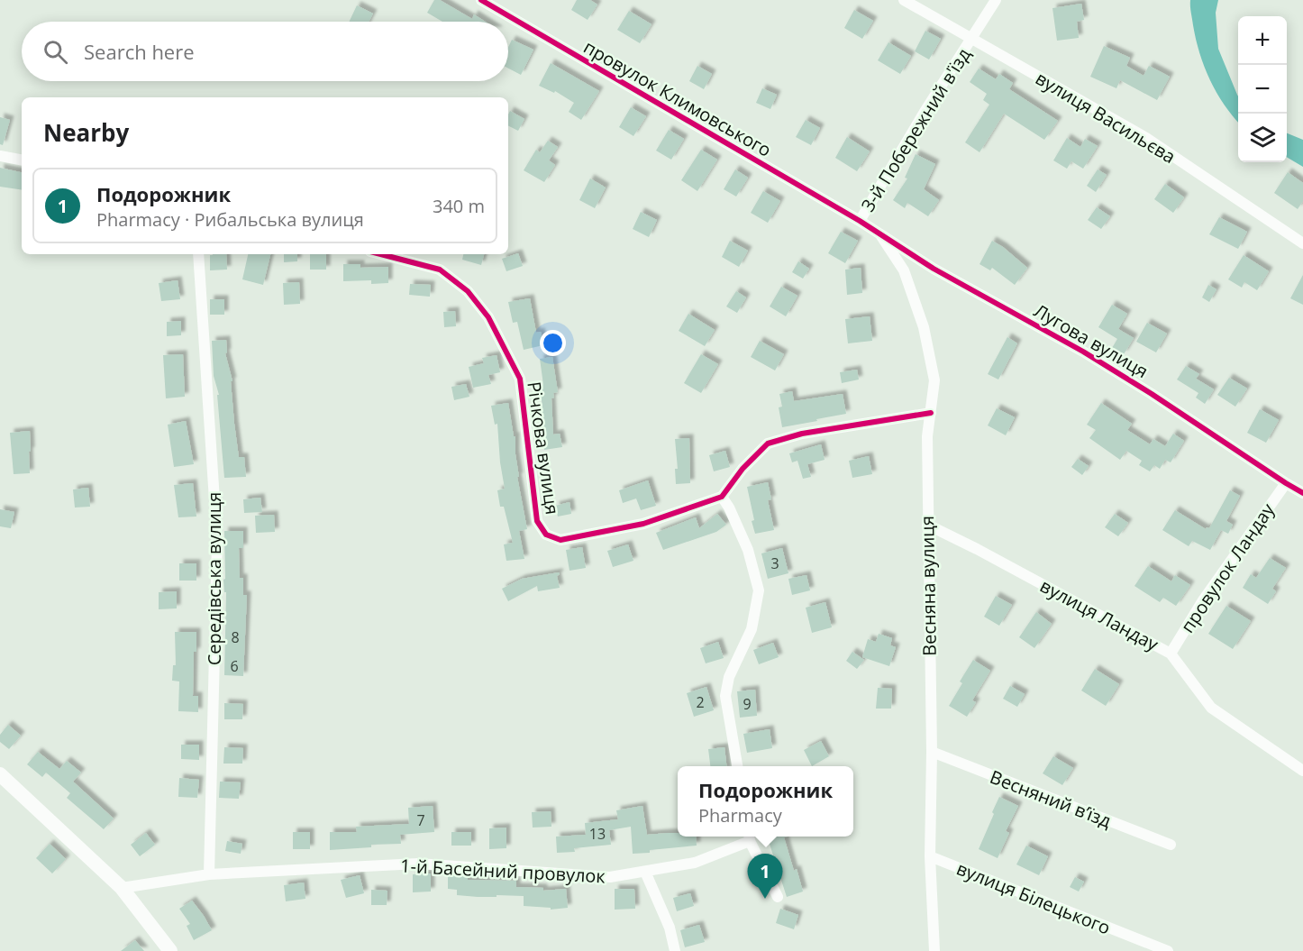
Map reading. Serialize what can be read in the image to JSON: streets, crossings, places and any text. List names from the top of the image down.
{
  "streets": {
    "street": [
      "провулок Климовського",
      "вулиця Васильєва",
      "3-й Побережний в'їзд",
      "Лугова вулиця",
      "Річкова вулиця",
      "провулок Ландау",
      "Середівська вулиця",
      "Весняна вулиця",
      "вулиця Ландау",
      "Весняний вʼїзд",
      "1-й Басейний провулок",
      "вулиця Білецького"
    ]
  },
  "crossings": [
    ["провулок Климовського", "3-й Побережний в'їзд"],
    ["провулок Климовського", "Лугова вулиця"],
    ["вулиця Васильєва", "3-й Побережний в'їзд"],
    ["3-й Побережний в'їзд", "Лугова вулиця"],
    ["Лугова вулиця", "провулок Ландау"],
    ["Лугова вулиця", "Весняна вулиця"],
    ["провулок Ландау", "вулиця Ландау"],
    ["Середівська вулиця", "1-й Басейний провулок"],
    ["Весняна вулиця", "вулиця Ландау"],
    ["Весняна вулиця", "Весняний вʼїзд"],
    ["Весняна вулиця", "вулиця Білецького"]
  ],
  "house_numbers": [
    "3",
    "8",
    "6",
    "2",
    "9",
    "7",
    "13"
  ],
  "page": {
    "map_buttons": ["+", "−"],
    "search": "Search here",
    "heading": "Nearby",
    "list": [
      {
        "mark": "1",
        "name": "Подорожник",
        "note": "Pharmacy · Рибальська вулиця",
        "value": "340 m"
      }
    ],
    "popup": ["Подорожник", "Pharmacy"],
    "pins": "1"
  }
}
